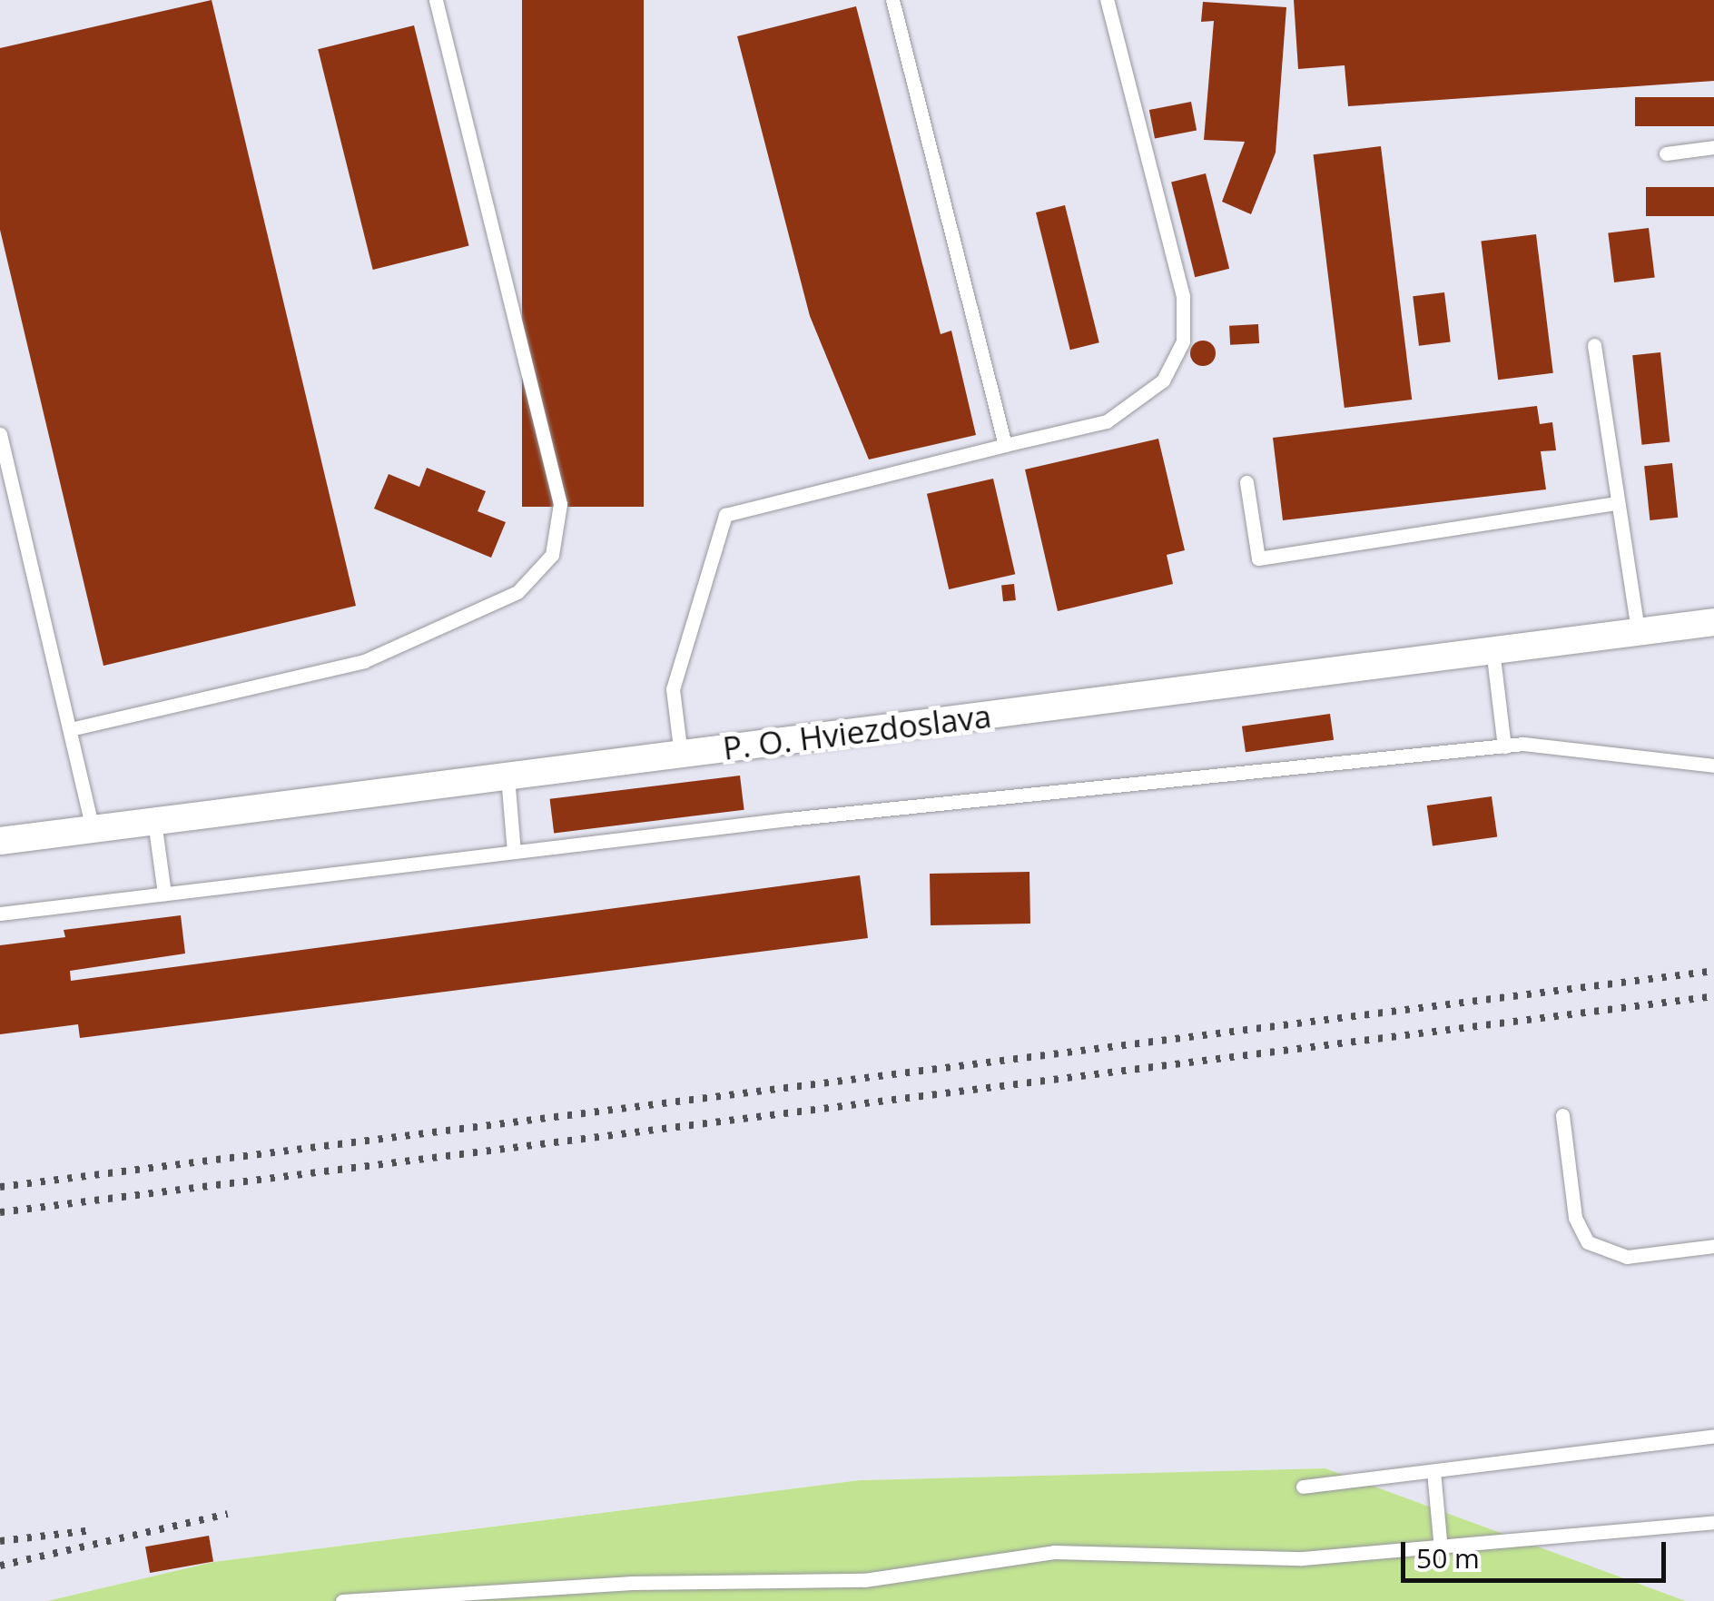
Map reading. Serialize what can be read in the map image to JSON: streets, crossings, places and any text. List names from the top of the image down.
{
  "streets": {
    "street": ["P. O. Hviezdoslava"]
  },
  "scale_bar": "50 m"
}
